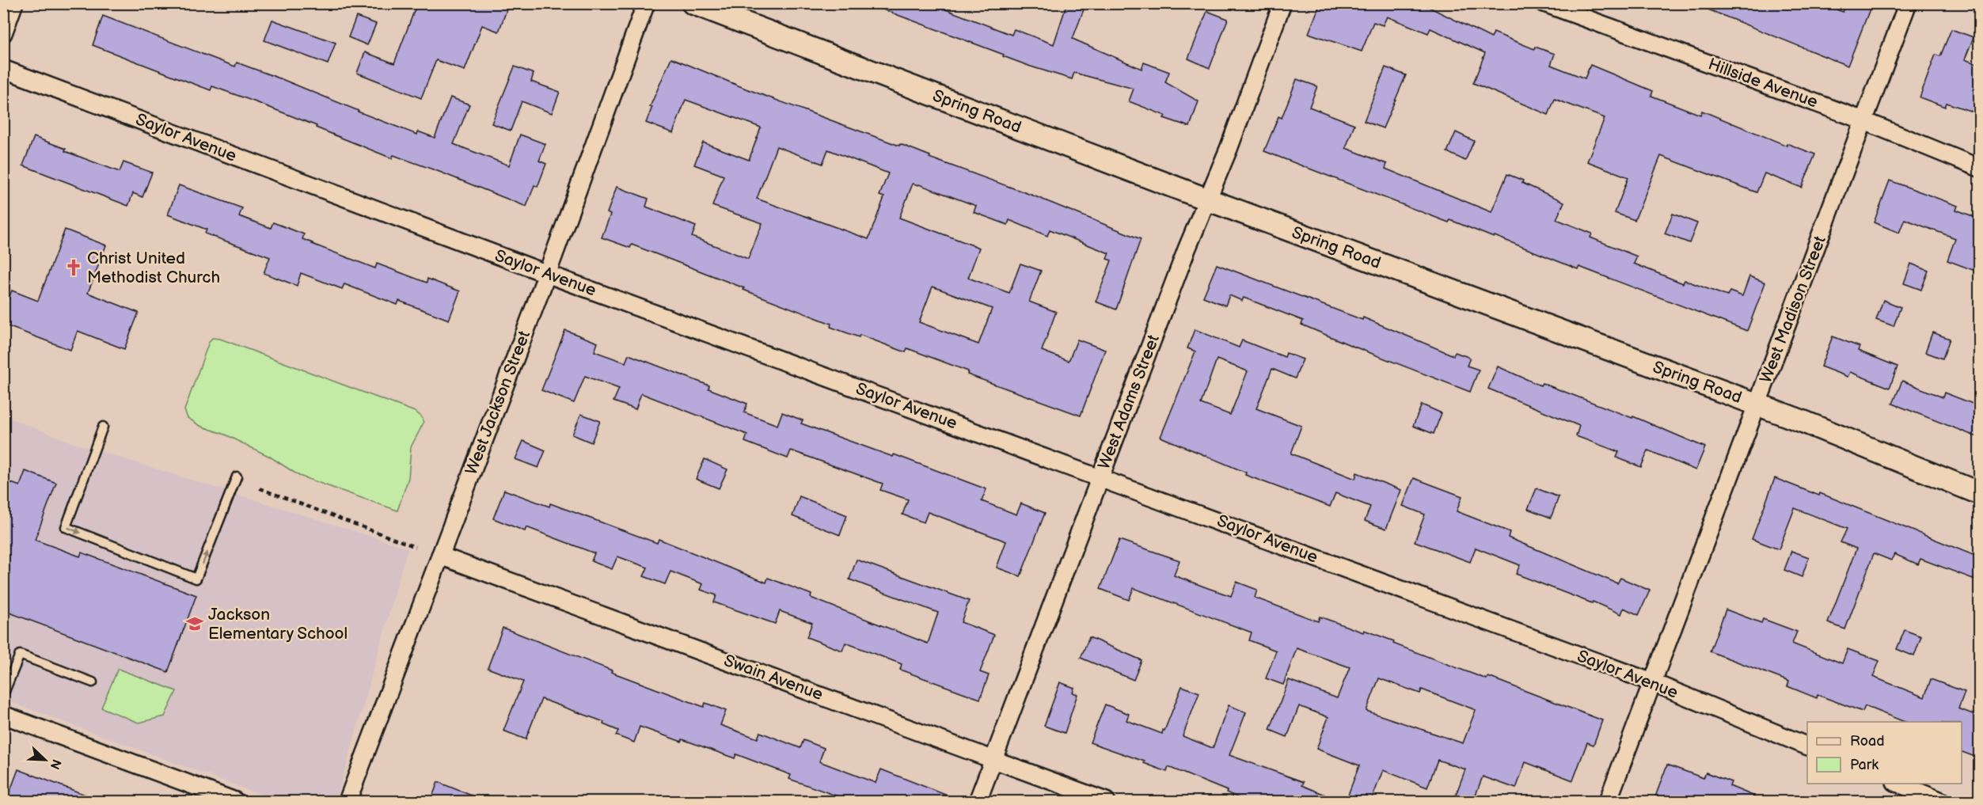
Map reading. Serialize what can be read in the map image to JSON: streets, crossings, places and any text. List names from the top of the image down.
{
  "streets": {
    "street": [
      "Hillside Avenue",
      "Spring Road",
      "Saylor Avenue",
      "West Madison Street",
      "West Adams Street",
      "West Jackson Street",
      "Swain Avenue"
    ]
  },
  "crossings": [
    ["Hillside Avenue", "West Madison Street"],
    ["Spring Road", "West Madison Street"],
    ["Spring Road", "West Adams Street"],
    ["Saylor Avenue", "West Madison Street"],
    ["Saylor Avenue", "West Adams Street"],
    ["Saylor Avenue", "West Jackson Street"],
    ["West Adams Street", "Swain Avenue"],
    ["West Jackson Street", "Swain Avenue"]
  ],
  "places": {
    "church": ["Christ United Methodist Church"],
    "school or university": ["Jackson Elementary School"]
  },
  "legend": ["Road", "Park"],
  "north": "bottom right"
}
